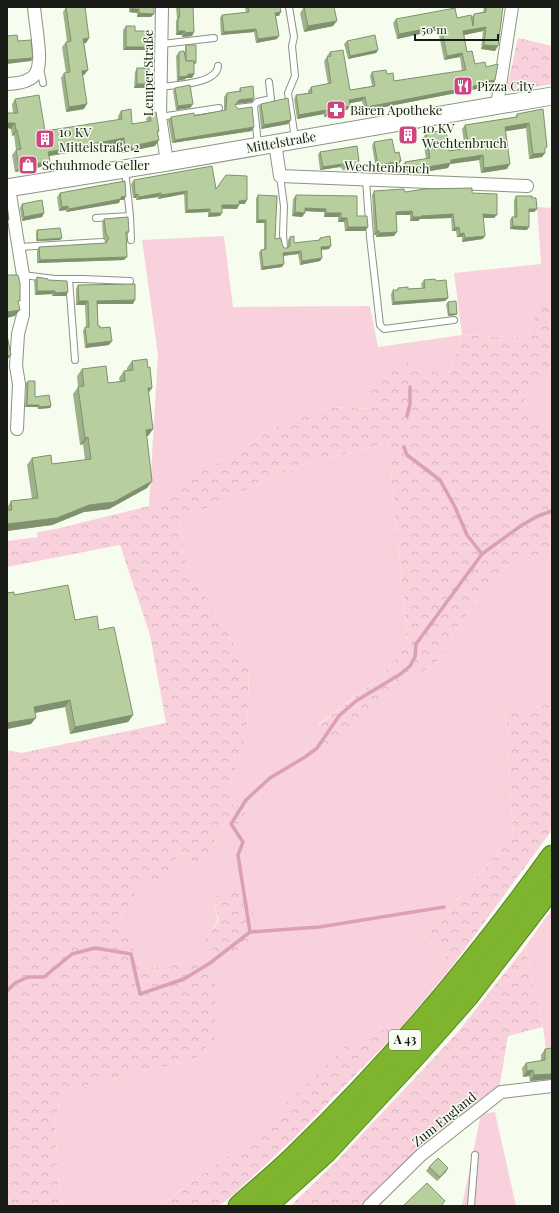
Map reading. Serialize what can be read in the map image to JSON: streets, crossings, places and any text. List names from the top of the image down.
{
  "streets": {
    "highway": ["A 43"],
    "main road": ["Mittelstraße"],
    "street": ["Lemper Straße", "Wechtenbruch", "Zum England"]
  },
  "crossings": [
    ["Lemper Straße", "Mittelstraße"]
  ],
  "places": {
    "restaurant": ["Pizza City"],
    "pharmacy": ["Bären Apotheke"],
    "building": ["10 KV Wechtenbruch", "10 KV Mittelstraße 2"],
    "shop": ["Schuhmode Geller"]
  },
  "scale_bar": "50 m"
}
